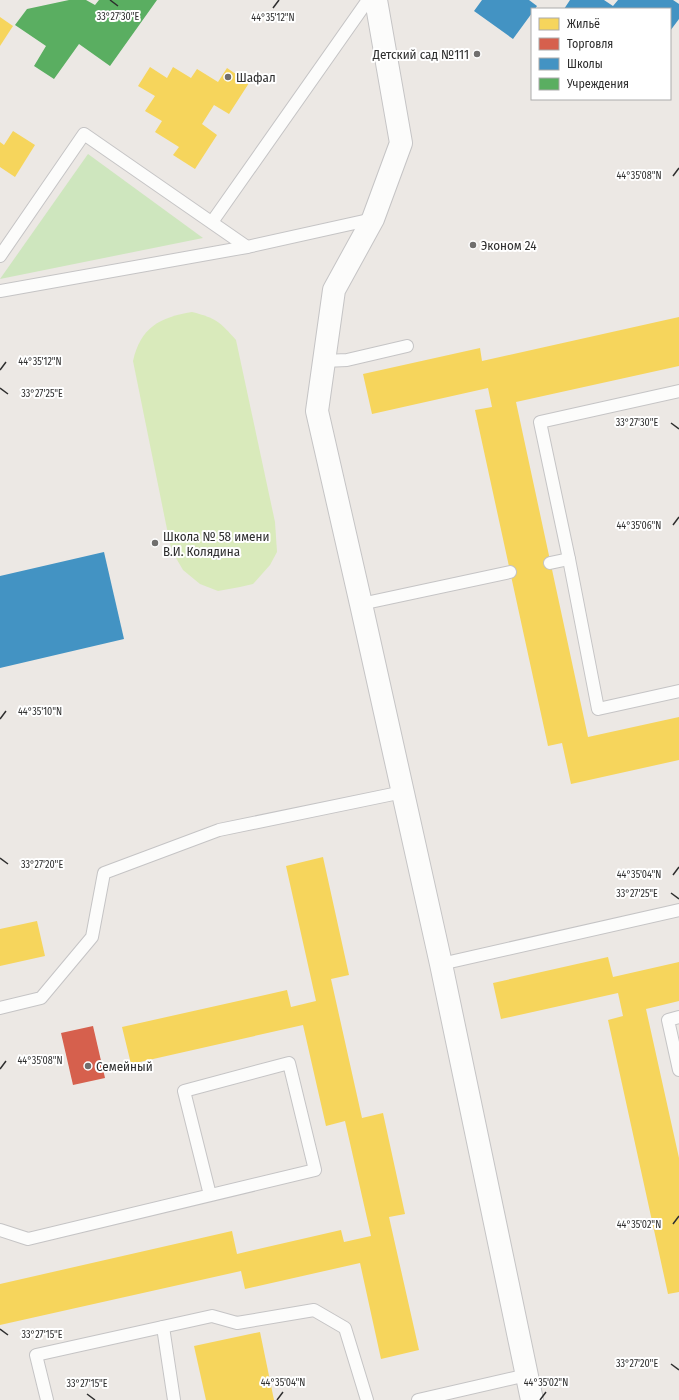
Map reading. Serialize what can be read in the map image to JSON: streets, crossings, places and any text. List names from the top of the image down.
{
  "places": [
    "Детский сад №111",
    "Шафал",
    "Эконом 24",
    "Школа № 58 имени В.И. Колядина",
    "Семейный"
  ],
  "legend": [
    "Жильё",
    "Торговля",
    "Школы",
    "Учреждения"
  ],
  "coordinates": [
    "33°27'30\"E",
    "44°35'12\"N",
    "44°35'08\"N",
    "33°27'25\"E",
    "44°35'06\"N",
    "44°35'10\"N",
    "33°27'20\"E",
    "44°35'04\"N",
    "44°35'02\"N",
    "33°27'15\"E"
  ]
}
